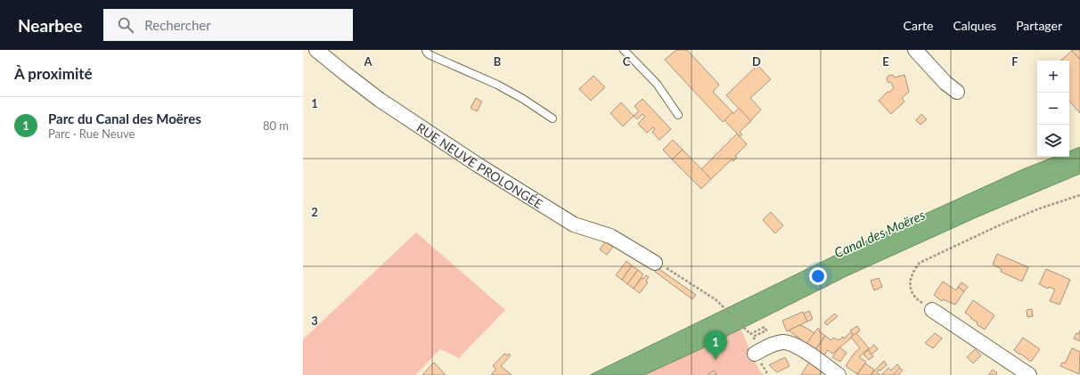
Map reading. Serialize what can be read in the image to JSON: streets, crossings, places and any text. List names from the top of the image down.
{
  "streets": {
    "street": ["RUE NEUVE PROLONGÉE"]
  },
  "water": ["Canal des Moëres"],
  "page": {
    "header": "Nearbee",
    "search": "Rechercher",
    "nav": ["Carte", "Calques", "Partager"],
    "heading": "À proximité",
    "map_buttons": ["+", "−"],
    "list": [
      {
        "mark": "1",
        "name": "Parc du Canal des Moëres",
        "note": "Parc · Rue Neuve",
        "value": "80 m"
      }
    ],
    "pins": "1"
  },
  "grid": {
    "columns": [
      "A",
      "B",
      "C",
      "D",
      "E",
      "F"
    ],
    "rows": ["1", "2", "3"]
  }
}
